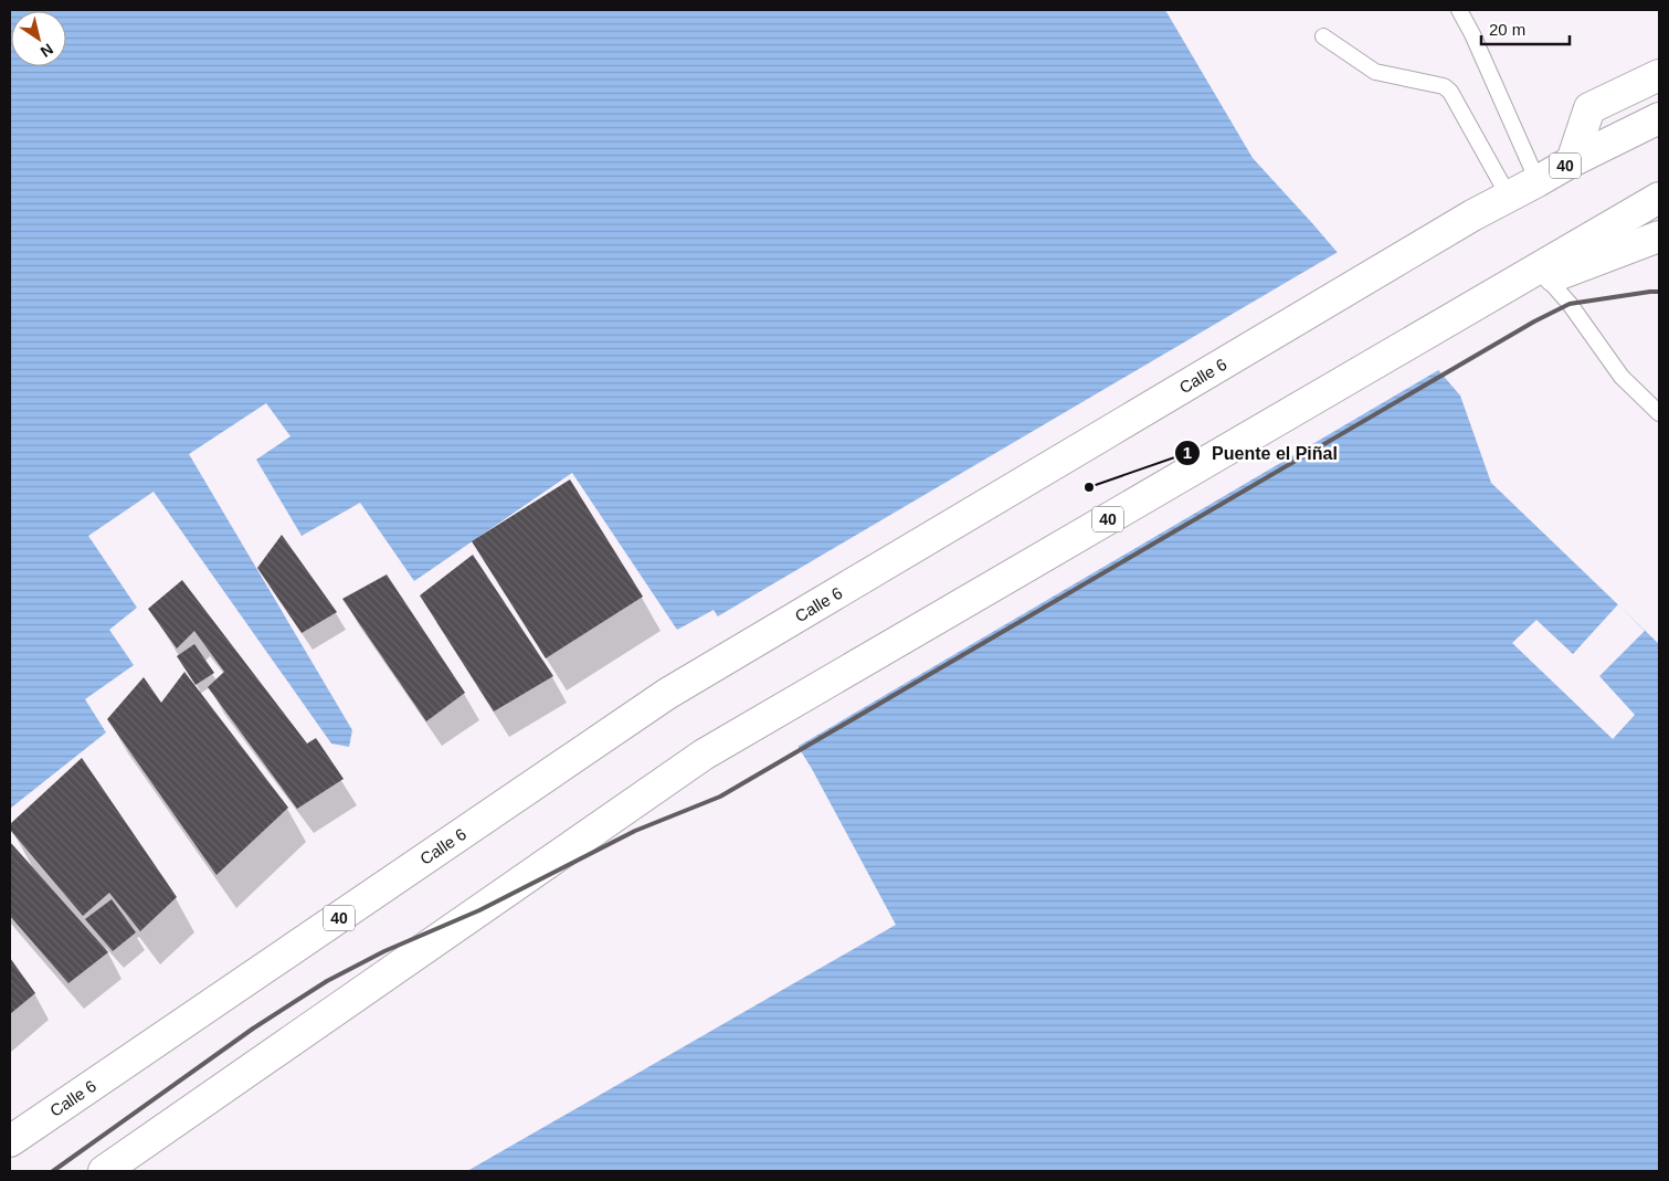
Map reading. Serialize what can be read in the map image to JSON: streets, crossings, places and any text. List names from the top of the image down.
{
  "streets": {
    "highway": ["40", "Calle 6"]
  },
  "places": ["Puente el Piñal"],
  "scale_bar": "20 m",
  "north": "bottom right"
}
